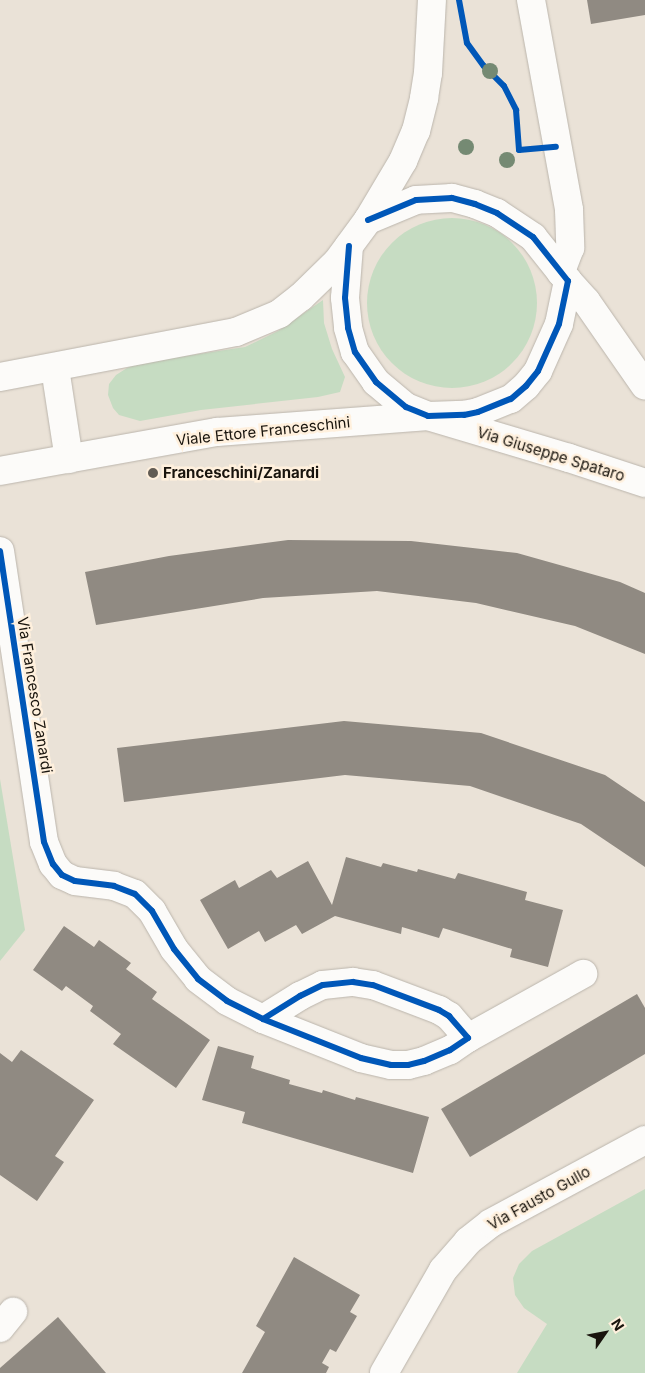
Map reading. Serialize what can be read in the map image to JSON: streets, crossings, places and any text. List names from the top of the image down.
{
  "streets": {
    "street": [
      "Viale Ettore Franceschini",
      "Via Giuseppe Spataro",
      "Via Francesco Zanardi",
      "Via Fausto Gullo"
    ]
  },
  "crossings": [
    ["Viale Ettore Franceschini", "Via Giuseppe Spataro"]
  ],
  "places": ["Franceschini/Zanardi"],
  "north": "top right"
}
